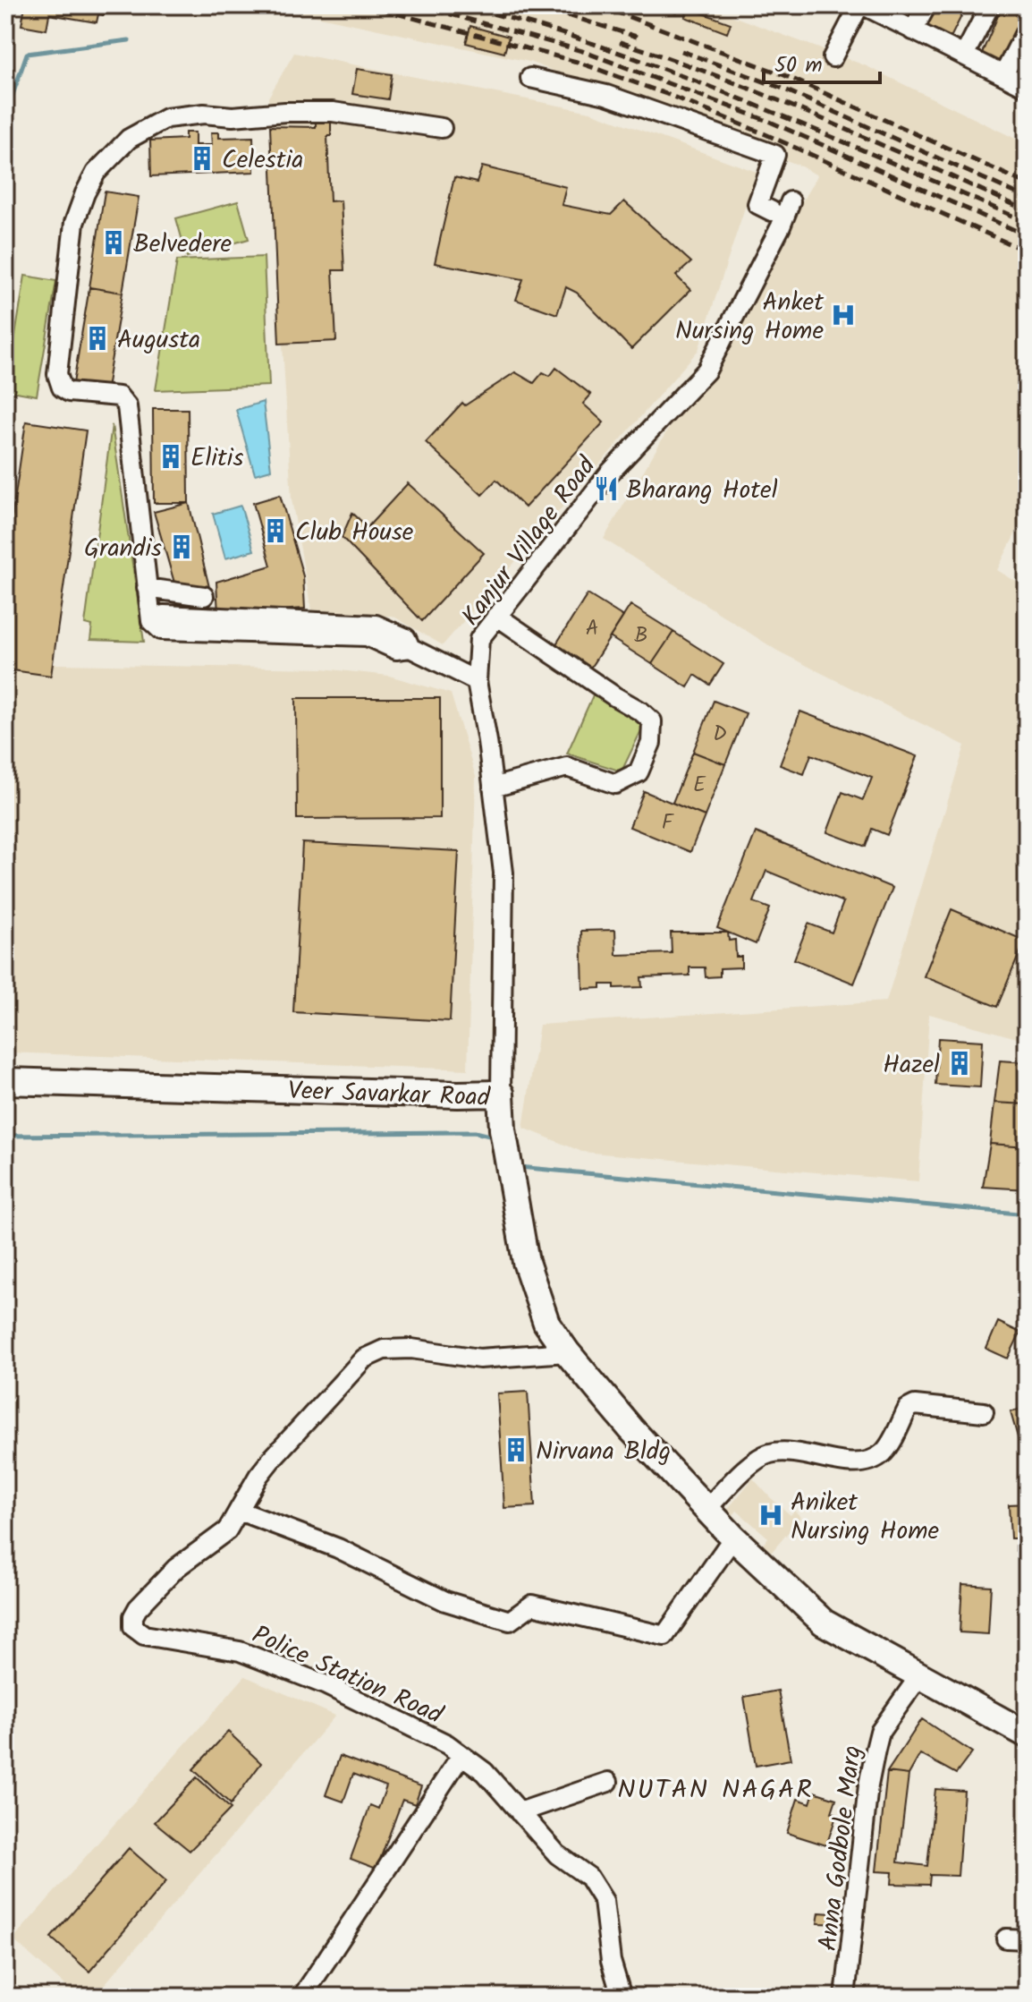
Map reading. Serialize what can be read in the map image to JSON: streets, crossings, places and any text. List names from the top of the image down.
{
  "streets": {
    "street": [
      "Kanjur Village Road",
      "Veer Savarkar Road",
      "Police Station Road",
      "Anna Godbole Marg"
    ]
  },
  "crossings": [
    ["Kanjur Village Road", "Veer Savarkar Road"],
    ["Veer Savarkar Road", "Police Station Road"],
    ["Veer Savarkar Road", "Anna Godbole Marg"]
  ],
  "districts": ["NUTAN NAGAR"],
  "places": {
    "building": [
      "Celestia",
      "Belvedere",
      "Augusta",
      "Elitis",
      "Club House",
      "Grandis",
      "Hazel",
      "Nirvana Bldg"
    ],
    "hospital": ["Anket Nursing Home", "Aniket Nursing Home"],
    "restaurant": ["Bharang Hotel"]
  },
  "house_numbers": [
    "A",
    "B",
    "D",
    "E",
    "F"
  ],
  "scale_bar": "50 m"
}
